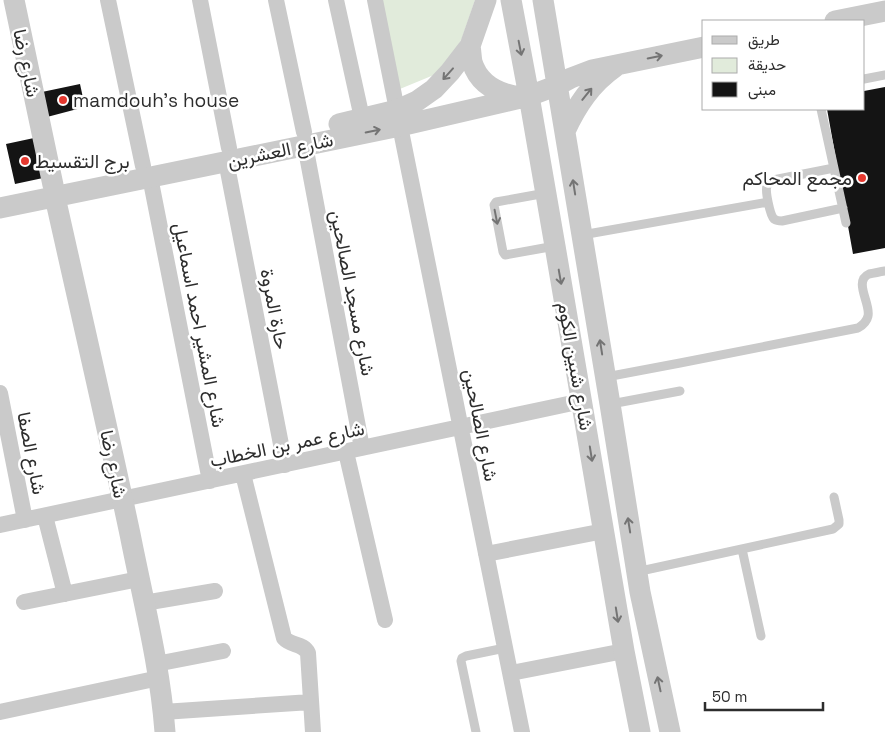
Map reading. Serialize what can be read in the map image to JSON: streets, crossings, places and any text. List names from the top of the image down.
{
  "streets": {
    "street": [
      "شارع رضا",
      "شارع العشرين",
      "شارع مسجد الصالحين",
      "حارة المروة",
      "شارع المشير احمد اسماعيل",
      "شارع شبين الكوم",
      "شارع الصالحين",
      "شارع عمر بن الخطاب",
      "شارع الصفا"
    ]
  },
  "crossings": [
    ["شارع رضا", "شارع العشرين"],
    ["شارع رضا", "شارع عمر بن الخطاب"],
    ["شارع العشرين", "شارع مسجد الصالحين"],
    ["شارع العشرين", "حارة المروة"],
    ["شارع العشرين", "شارع المشير احمد اسماعيل"],
    ["شارع العشرين", "شارع شبين الكوم"],
    ["شارع العشرين", "شارع الصالحين"],
    ["شارع مسجد الصالحين", "شارع عمر بن الخطاب"],
    ["حارة المروة", "شارع عمر بن الخطاب"],
    ["شارع المشير احمد اسماعيل", "شارع عمر بن الخطاب"],
    ["شارع شبين الكوم", "شارع عمر بن الخطاب"],
    ["شارع الصالحين", "شارع عمر بن الخطاب"],
    ["شارع عمر بن الخطاب", "شارع الصفا"]
  ],
  "places": ["mamdouh's house", "برج التقسيط", "مجمع المحاكم"],
  "legend": ["طريق", "حديقة", "مبنى"],
  "scale_bar": "50 m"
}
